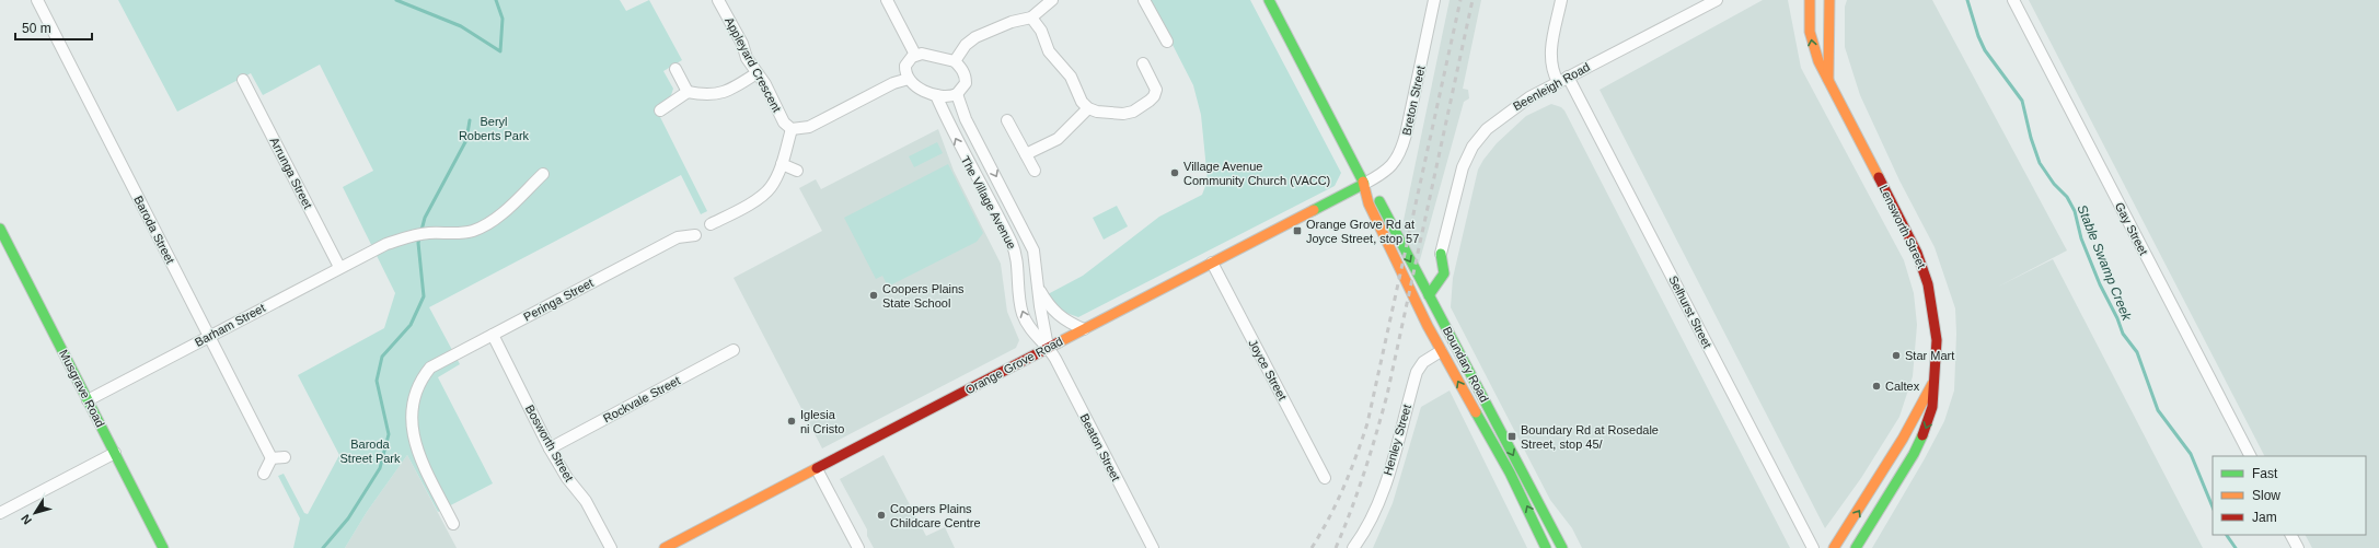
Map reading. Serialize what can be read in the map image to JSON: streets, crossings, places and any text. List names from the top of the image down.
{
  "streets": {
    "main road": [
      "Lensworth Street",
      "Boundary Road",
      "Orange Grove Road",
      "Musgrave Road"
    ],
    "street": [
      "Appleyard Crescent",
      "Beenleigh Road",
      "Breton Street",
      "Arrunga Street",
      "The Village Avenue",
      "Gay Street",
      "Baroda Street",
      "Peringa Street",
      "Selhurst Street",
      "Barham Street",
      "Joyce Street",
      "Rockvale Street",
      "Henley Street",
      "Bosworth Street",
      "Beaton Street"
    ]
  },
  "crossings": [
    ["Beenleigh Road", "Selhurst Street"],
    ["Breton Street", "Boundary Road"],
    ["Breton Street", "Orange Grove Road"],
    ["Arrunga Street", "Barham Street"],
    ["The Village Avenue", "Orange Grove Road"],
    ["The Village Avenue", "Beaton Street"],
    ["Baroda Street", "Barham Street"],
    ["Peringa Street", "Bosworth Street"],
    ["Barham Street", "Musgrave Road"],
    ["Boundary Road", "Orange Grove Road"],
    ["Boundary Road", "Henley Street"],
    ["Orange Grove Road", "Joyce Street"],
    ["Orange Grove Road", "Beaton Street"],
    ["Rockvale Street", "Bosworth Street"]
  ],
  "water": ["Stable Swamp Creek"],
  "parks": ["Beryl Roberts Park", "Baroda Street Park"],
  "places": {
    "other": [
      "Village Avenue Community Church (VACC)",
      "Coopers Plains State School",
      "Star Mart",
      "Caltex",
      "Iglesia ni Cristo",
      "Coopers Plains Childcare Centre"
    ],
    "transit": ["Orange Grove Rd at Joyce Street, stop 57", "Boundary Rd at Rosedale Street, stop 45/"]
  },
  "legend": ["Fast", "Slow", "Jam"],
  "scale_bar": "50 m",
  "north": "bottom left"
}
